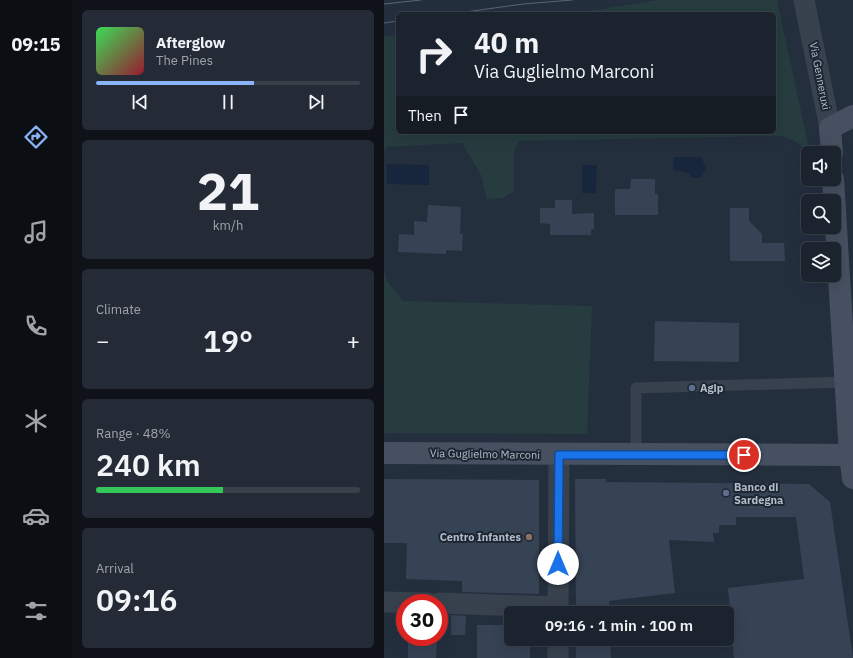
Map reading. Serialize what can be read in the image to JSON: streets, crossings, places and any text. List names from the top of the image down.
{
  "streets": {
    "main road": ["Via Genneruxi", "Via Guglielmo Marconi"]
  },
  "places": ["Agip", "Banco di Sardegna", "Centro Infantes"],
  "page": {
    "tabs": "09:15",
    "turn": ["40 m", "Via Guglielmo Marconi"],
    "song": ["Afterglow", "The Pines"],
    "then": "Then",
    "tile": [
      ["21", "km/h"],
      "Climate",
      ["Range · 48%", "240 km"],
      ["Arrival", "09:16"]
    ],
    "heat": ["−", "19°", "+"],
    "limit": "30",
    "trip": "09:16 · 1 min · 100 m"
  }
}
